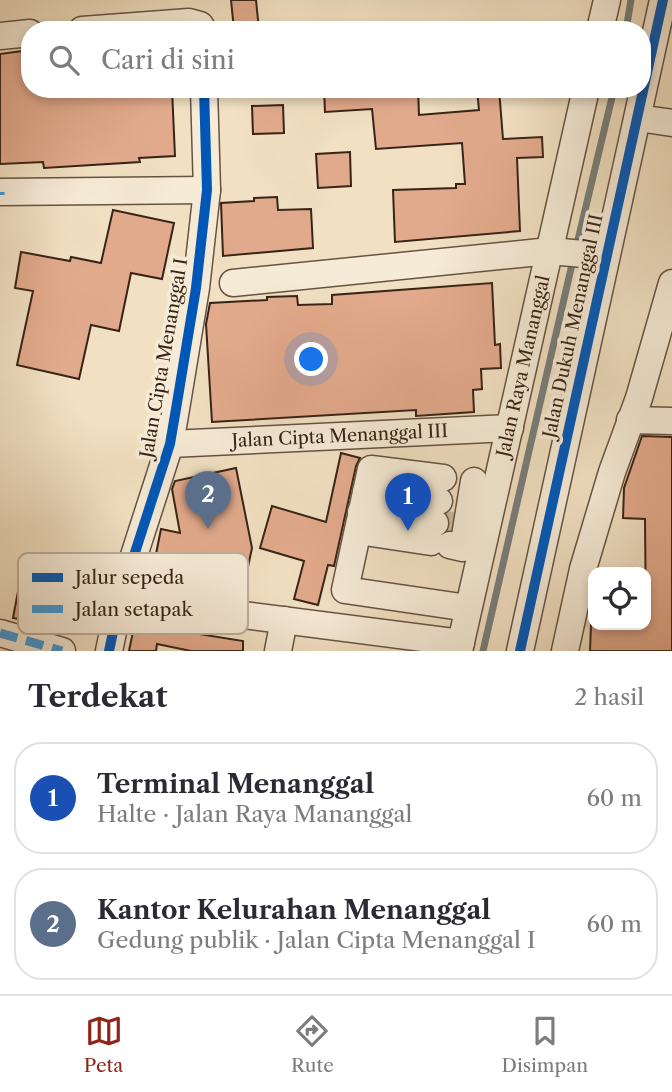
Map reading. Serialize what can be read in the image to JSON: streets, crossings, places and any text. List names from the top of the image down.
{
  "streets": {
    "street": [
      "Jalan Dukuh Menanggal III",
      "Jalan Cipta Menanggal I",
      "Jalan Raya Mananggal",
      "Jalan Cipta Menanggal III"
    ]
  },
  "crossings": [
    ["Jalan Cipta Menanggal I", "Jalan Cipta Menanggal III"],
    ["Jalan Raya Mananggal", "Jalan Cipta Menanggal III"]
  ],
  "legend": ["Jalur sepeda", "Jalan setapak"],
  "page": {
    "search": "Cari di sini",
    "pins": ["2", "1"],
    "heading": ["Terdekat", "2 hasil"],
    "list": [
      {
        "mark": "1",
        "name": "Terminal Menanggal",
        "note": "Halte · Jalan Raya Mananggal",
        "value": "60 m"
      },
      {
        "mark": "2",
        "name": "Kantor Kelurahan Menanggal",
        "note": "Gedung publik · Jalan Cipta Menanggal I",
        "value": "60 m"
      }
    ],
    "nav": ["Peta", "Rute", "Disimpan"]
  }
}
